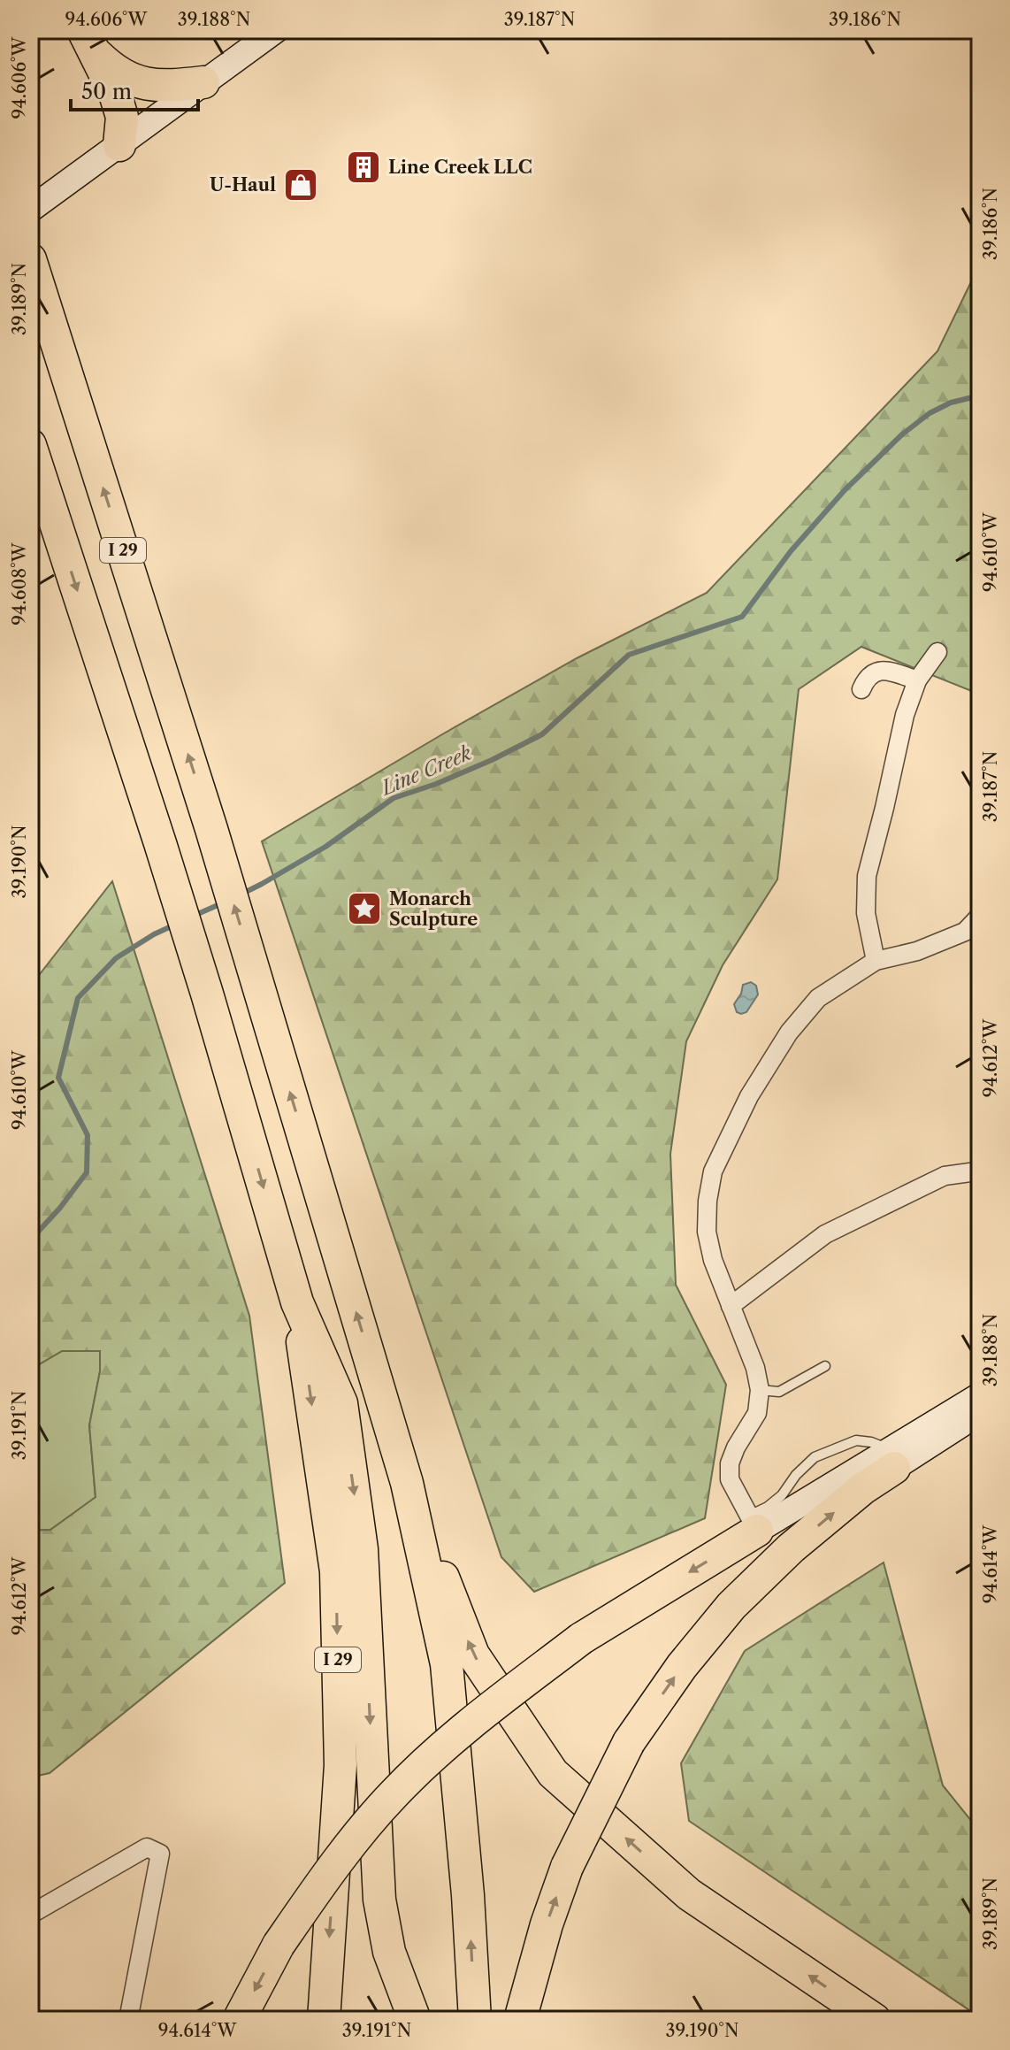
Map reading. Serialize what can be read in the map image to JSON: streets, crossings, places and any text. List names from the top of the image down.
{
  "streets": {
    "highway": ["I 29"]
  },
  "water": ["Line Creek"],
  "places": {
    "building": ["Line Creek LLC"],
    "shop": ["U-Haul"],
    "place": ["Monarch Sculpture"]
  },
  "scale_bar": "50 m",
  "coordinates": [
    "94.606°W",
    "39.188°N",
    "39.187°N",
    "39.186°N",
    "39.189°N",
    "94.610°W",
    "94.608°W",
    "39.190°N",
    "94.612°W",
    "39.191°N",
    "94.614°W"
  ]
}
